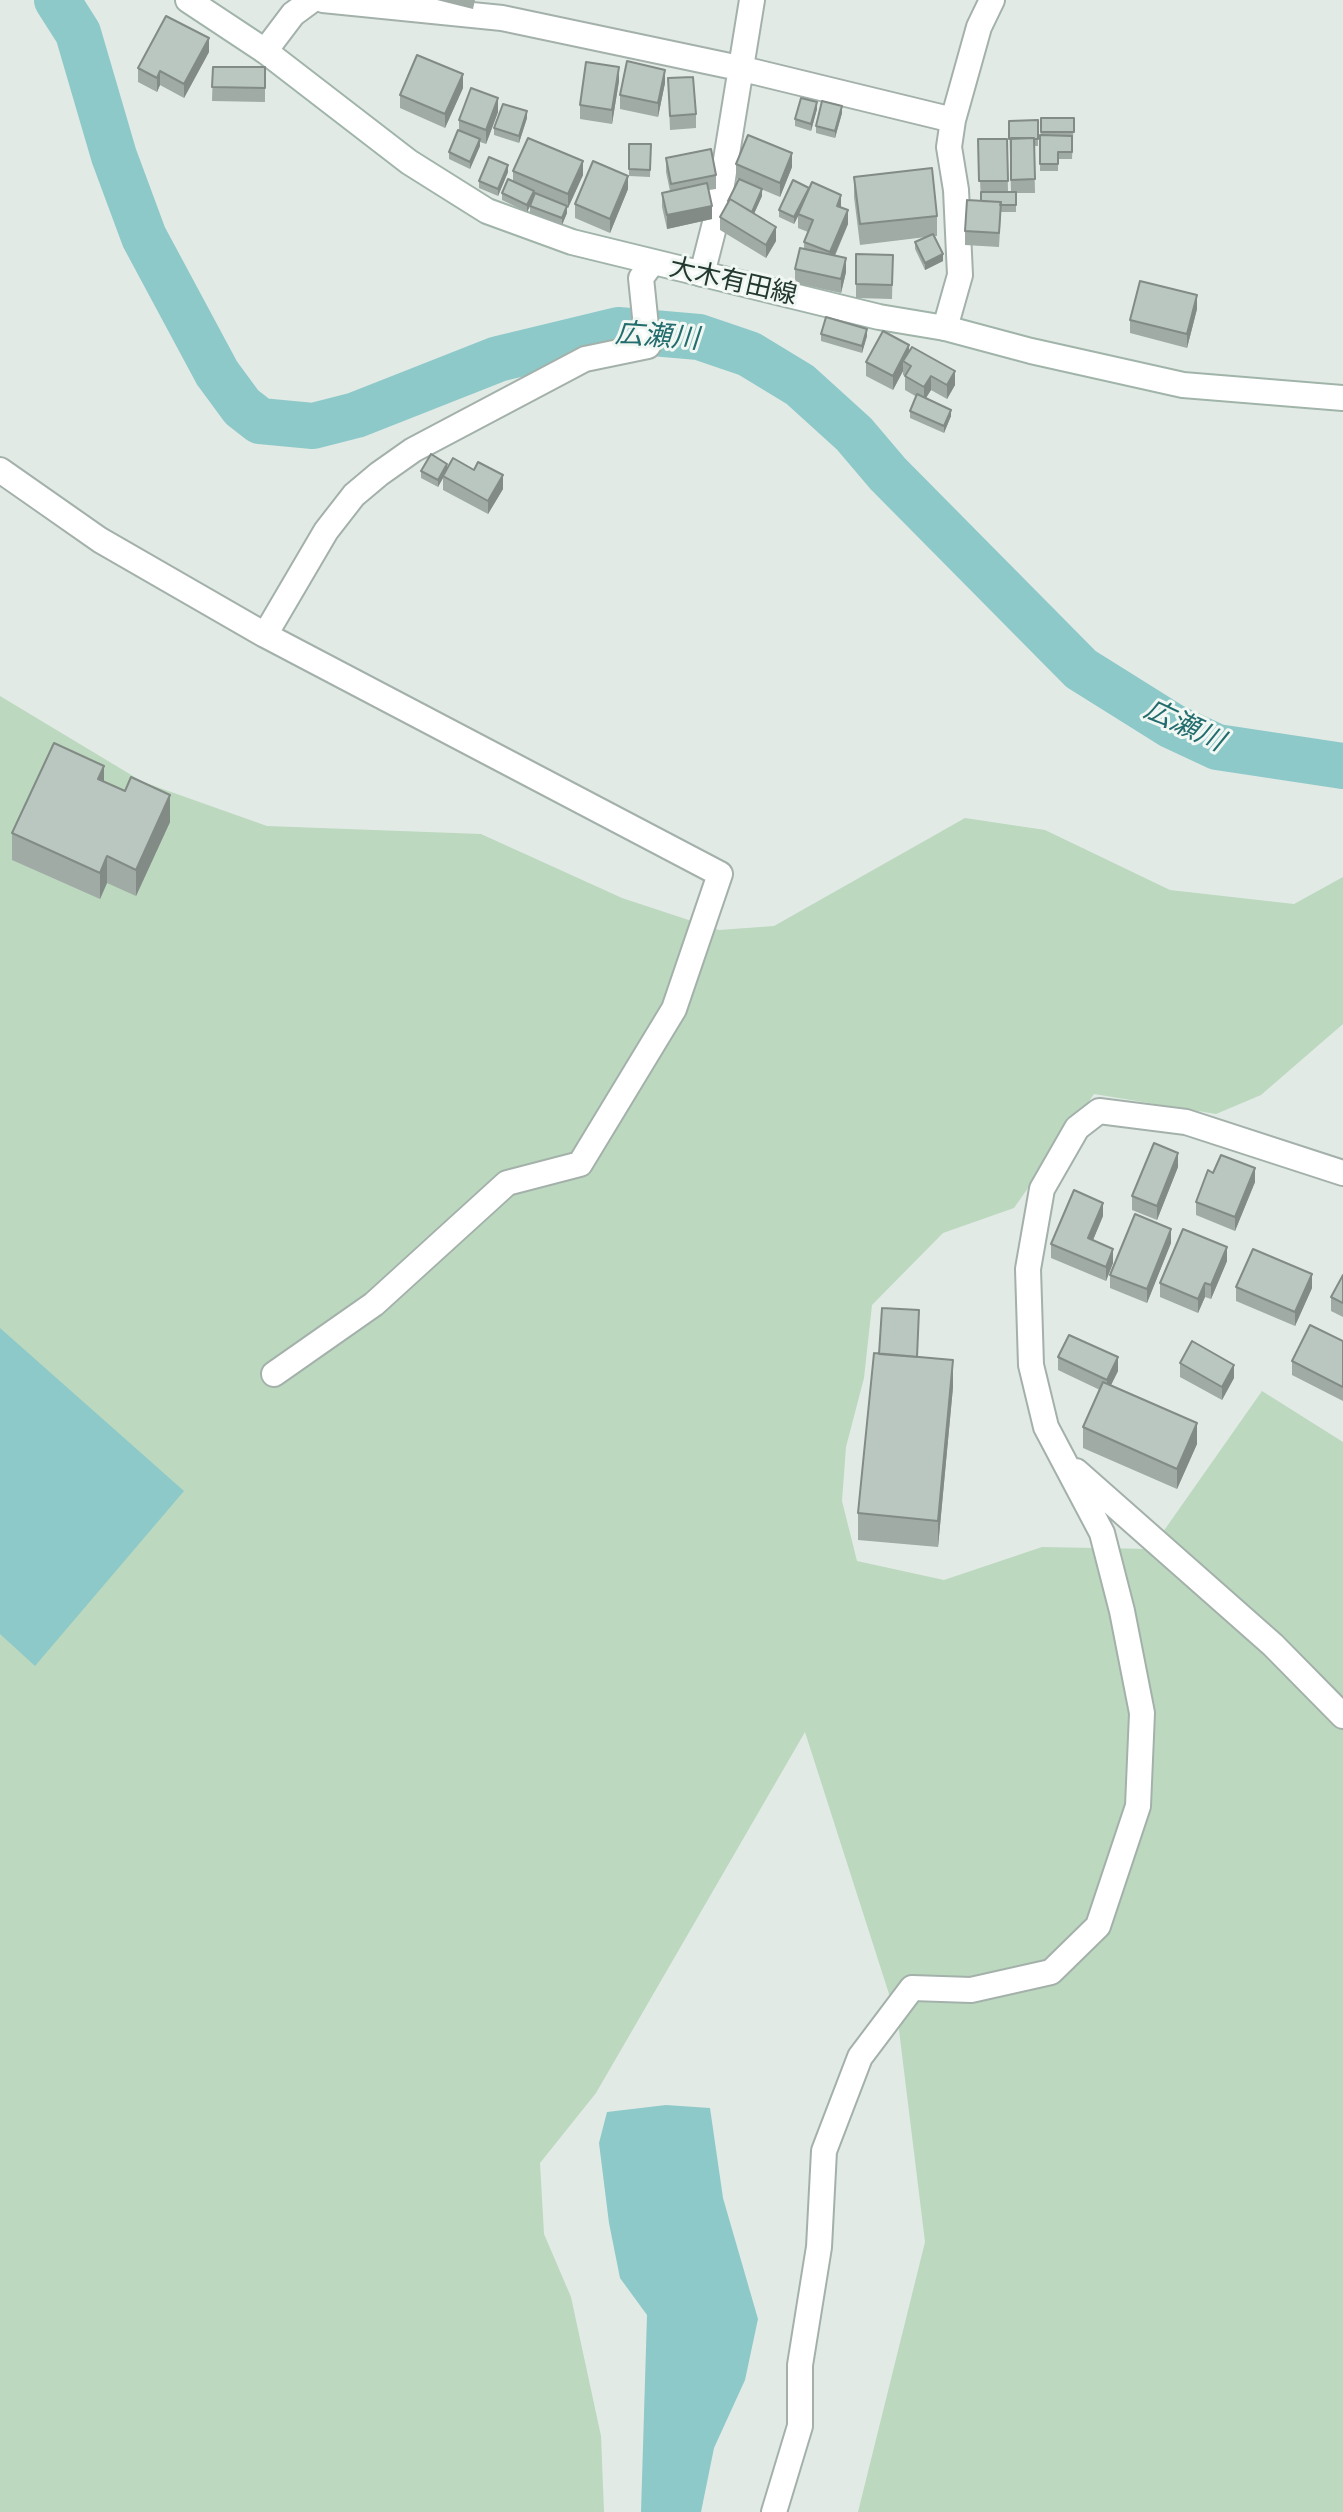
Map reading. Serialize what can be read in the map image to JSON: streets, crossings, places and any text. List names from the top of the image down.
{
  "streets": {
    "street": ["大木有田線"]
  },
  "water": ["広瀬川"]
}
